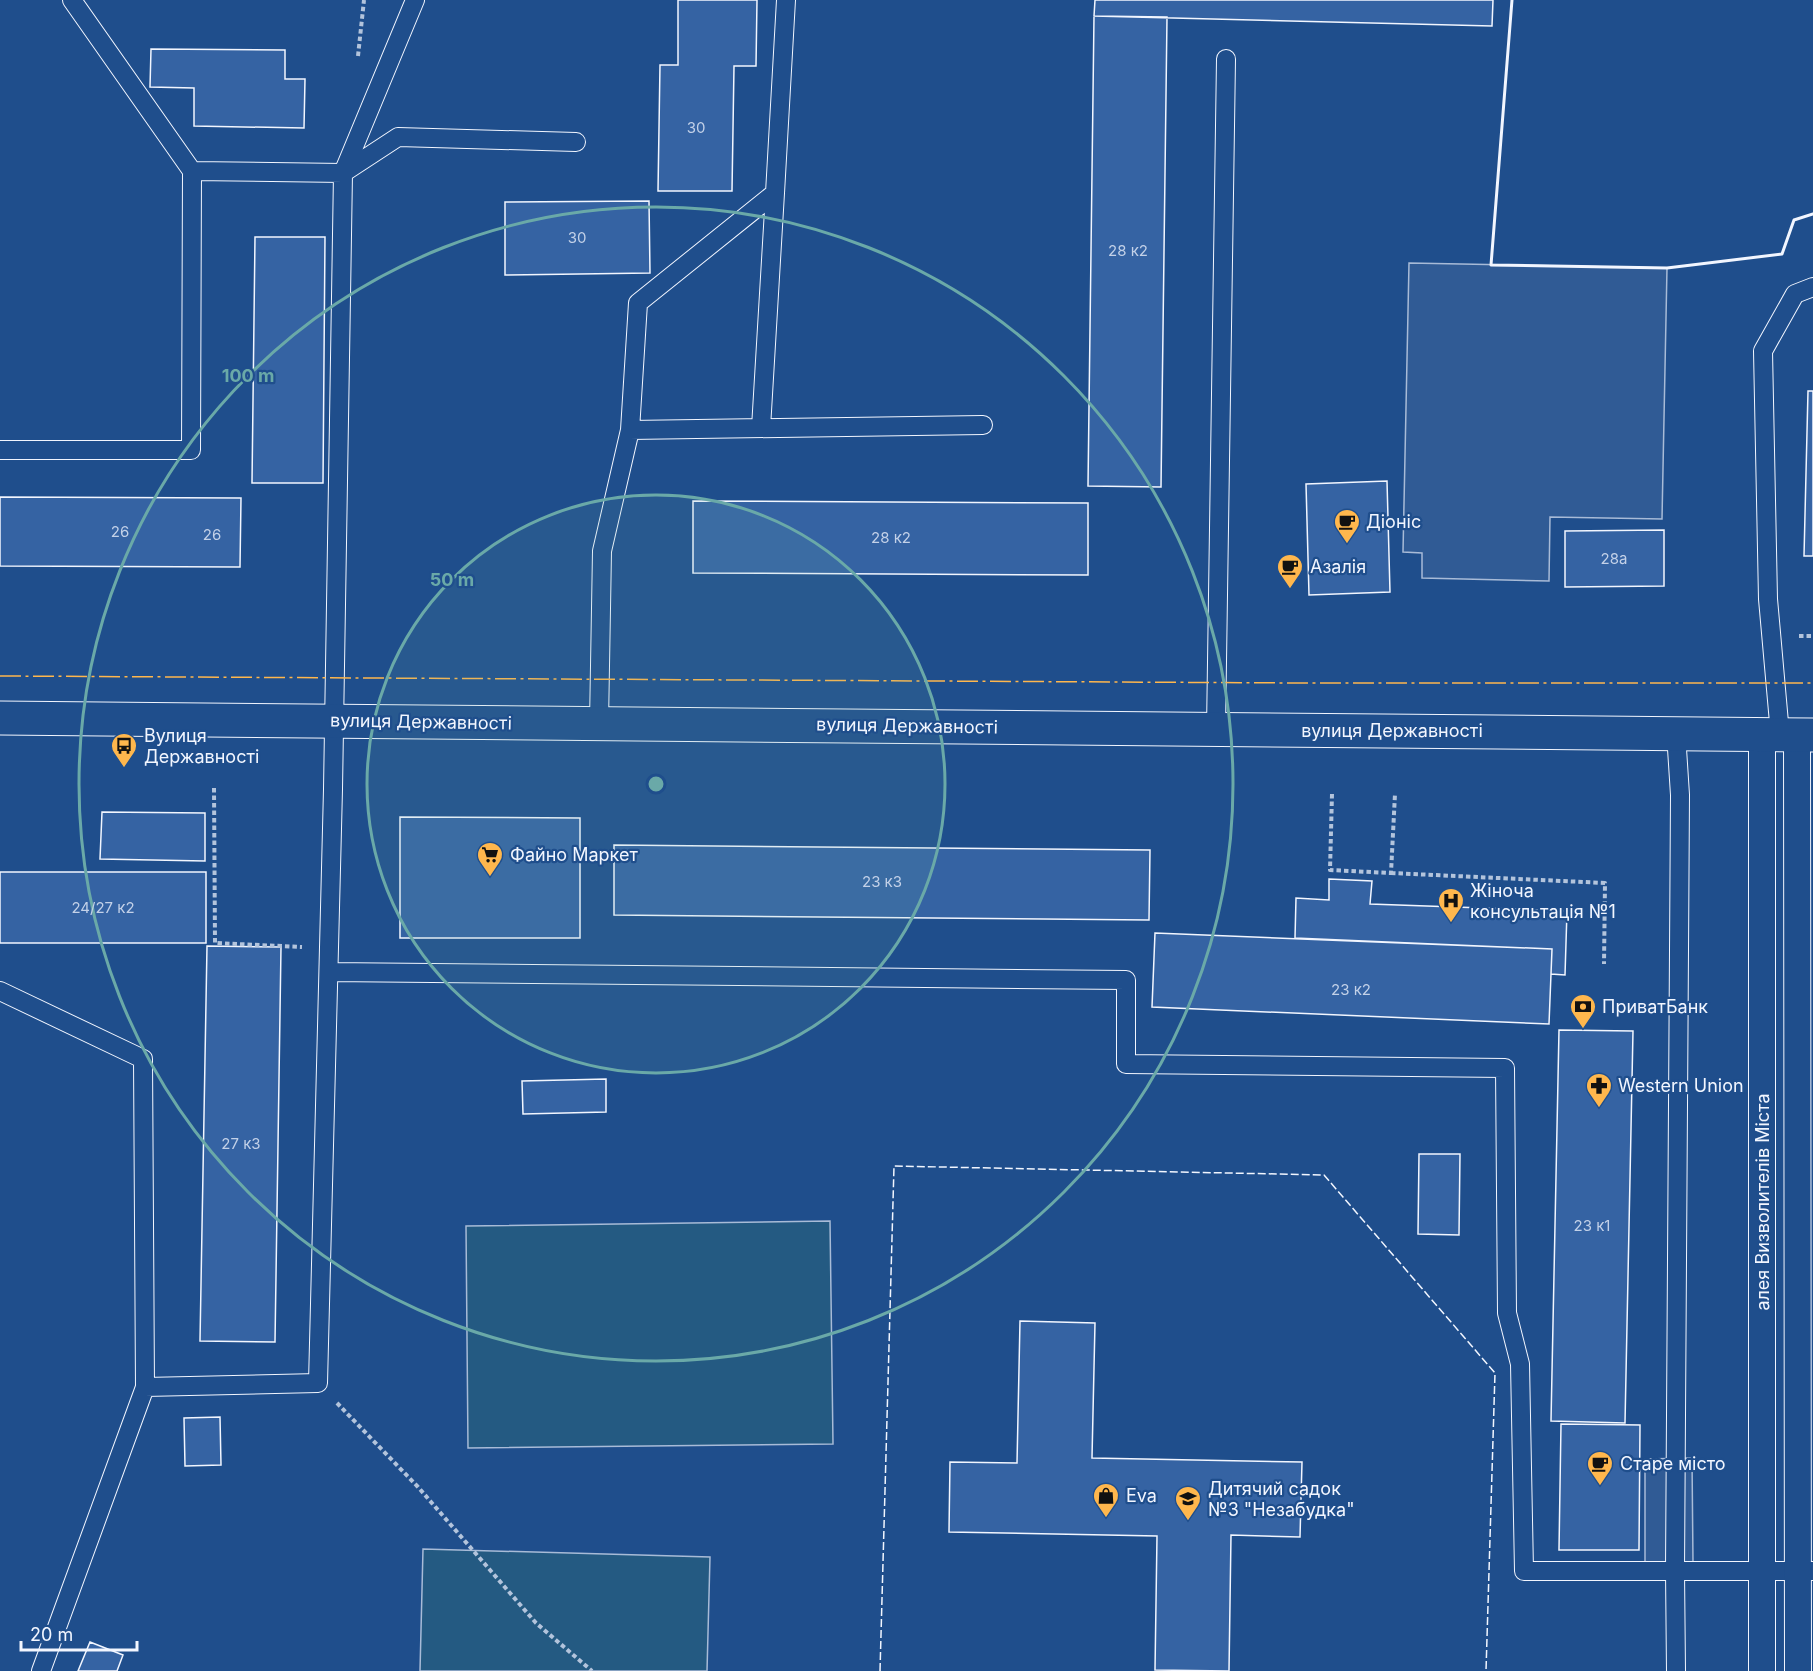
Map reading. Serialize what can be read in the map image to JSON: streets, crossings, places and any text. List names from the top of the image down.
{
  "streets": {
    "street": ["вулиця Державності", "алея Визволителів Міста"]
  },
  "crossings": [
    ["вулиця Державності", "алея Визволителів Міста"]
  ],
  "places": {
    "cafe": ["Діоніс", "Азалія", "Старе місто"],
    "bus stop": ["Вулиця Державності"],
    "supermarket": ["Файно Маркет"],
    "hospital": ["Жіноча консультація №1"],
    "bank": ["ПриватБанк"],
    "pharmacy": ["Western Union"],
    "shop": ["Eva"],
    "school or university": ["Дитячий садок №3 \"Незабудка\""]
  },
  "house_numbers": [
    "30",
    "30",
    "28 к2",
    "26",
    "26",
    "28 к2",
    "28а",
    "23 к3",
    "24/27 к2",
    "23 к2",
    "27 к3",
    "23 к1"
  ],
  "scale_bar": "20 m",
  "rings": ["100 m", "50 m"]
}
